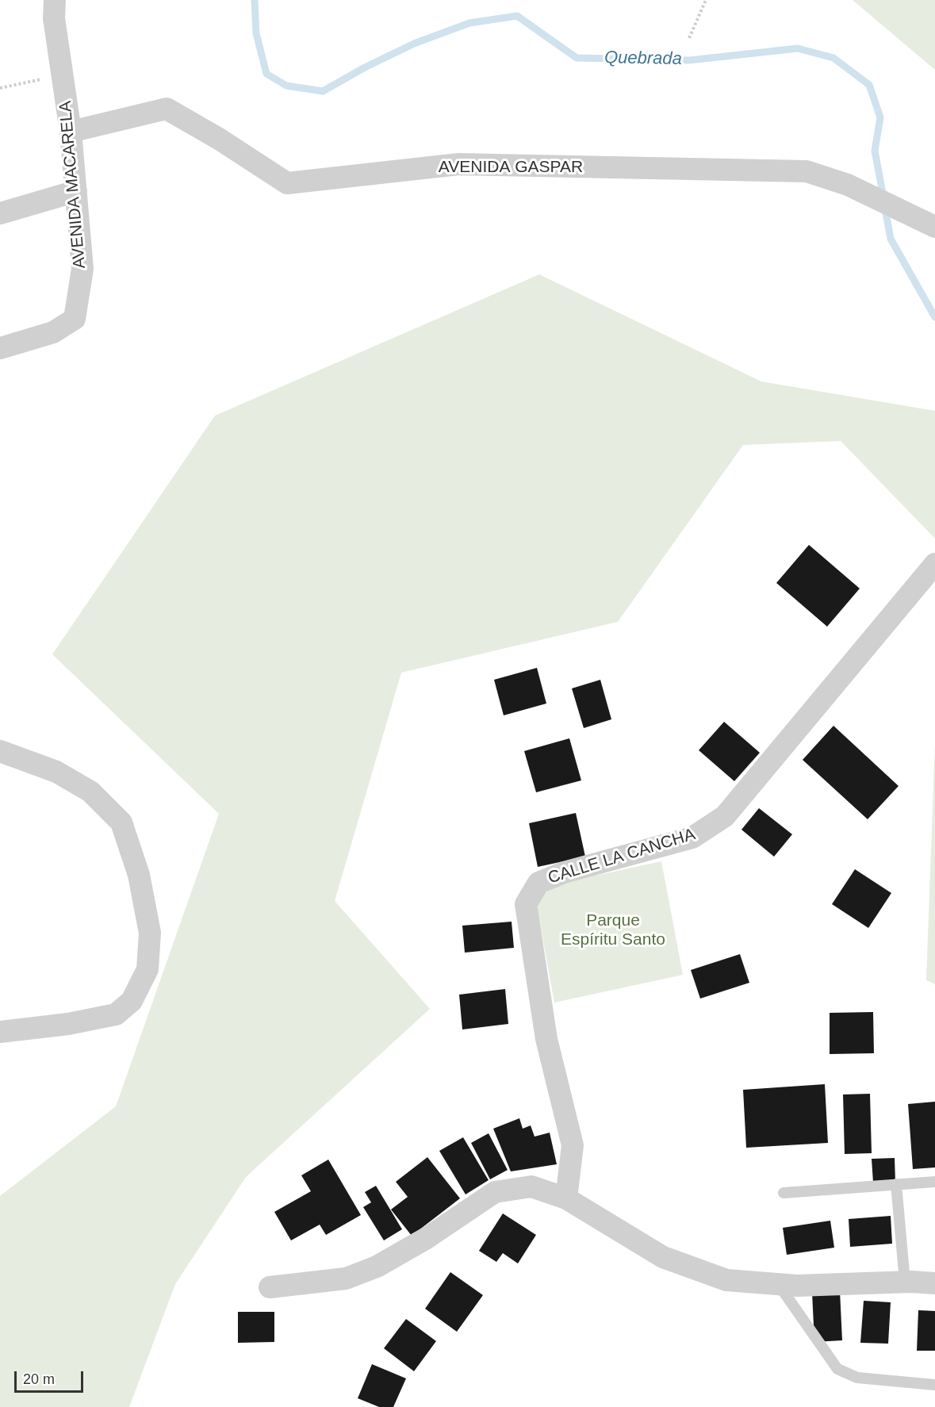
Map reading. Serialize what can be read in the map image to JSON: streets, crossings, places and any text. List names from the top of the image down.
{
  "streets": {
    "street": ["AVENIDA GASPAR", "AVENIDA MACARELA", "CALLE LA CANCHA"]
  },
  "crossings": [
    ["AVENIDA GASPAR", "AVENIDA MACARELA"]
  ],
  "water": ["Quebrada"],
  "parks": ["Parque Espíritu Santo"],
  "scale_bar": "20 m"
}
